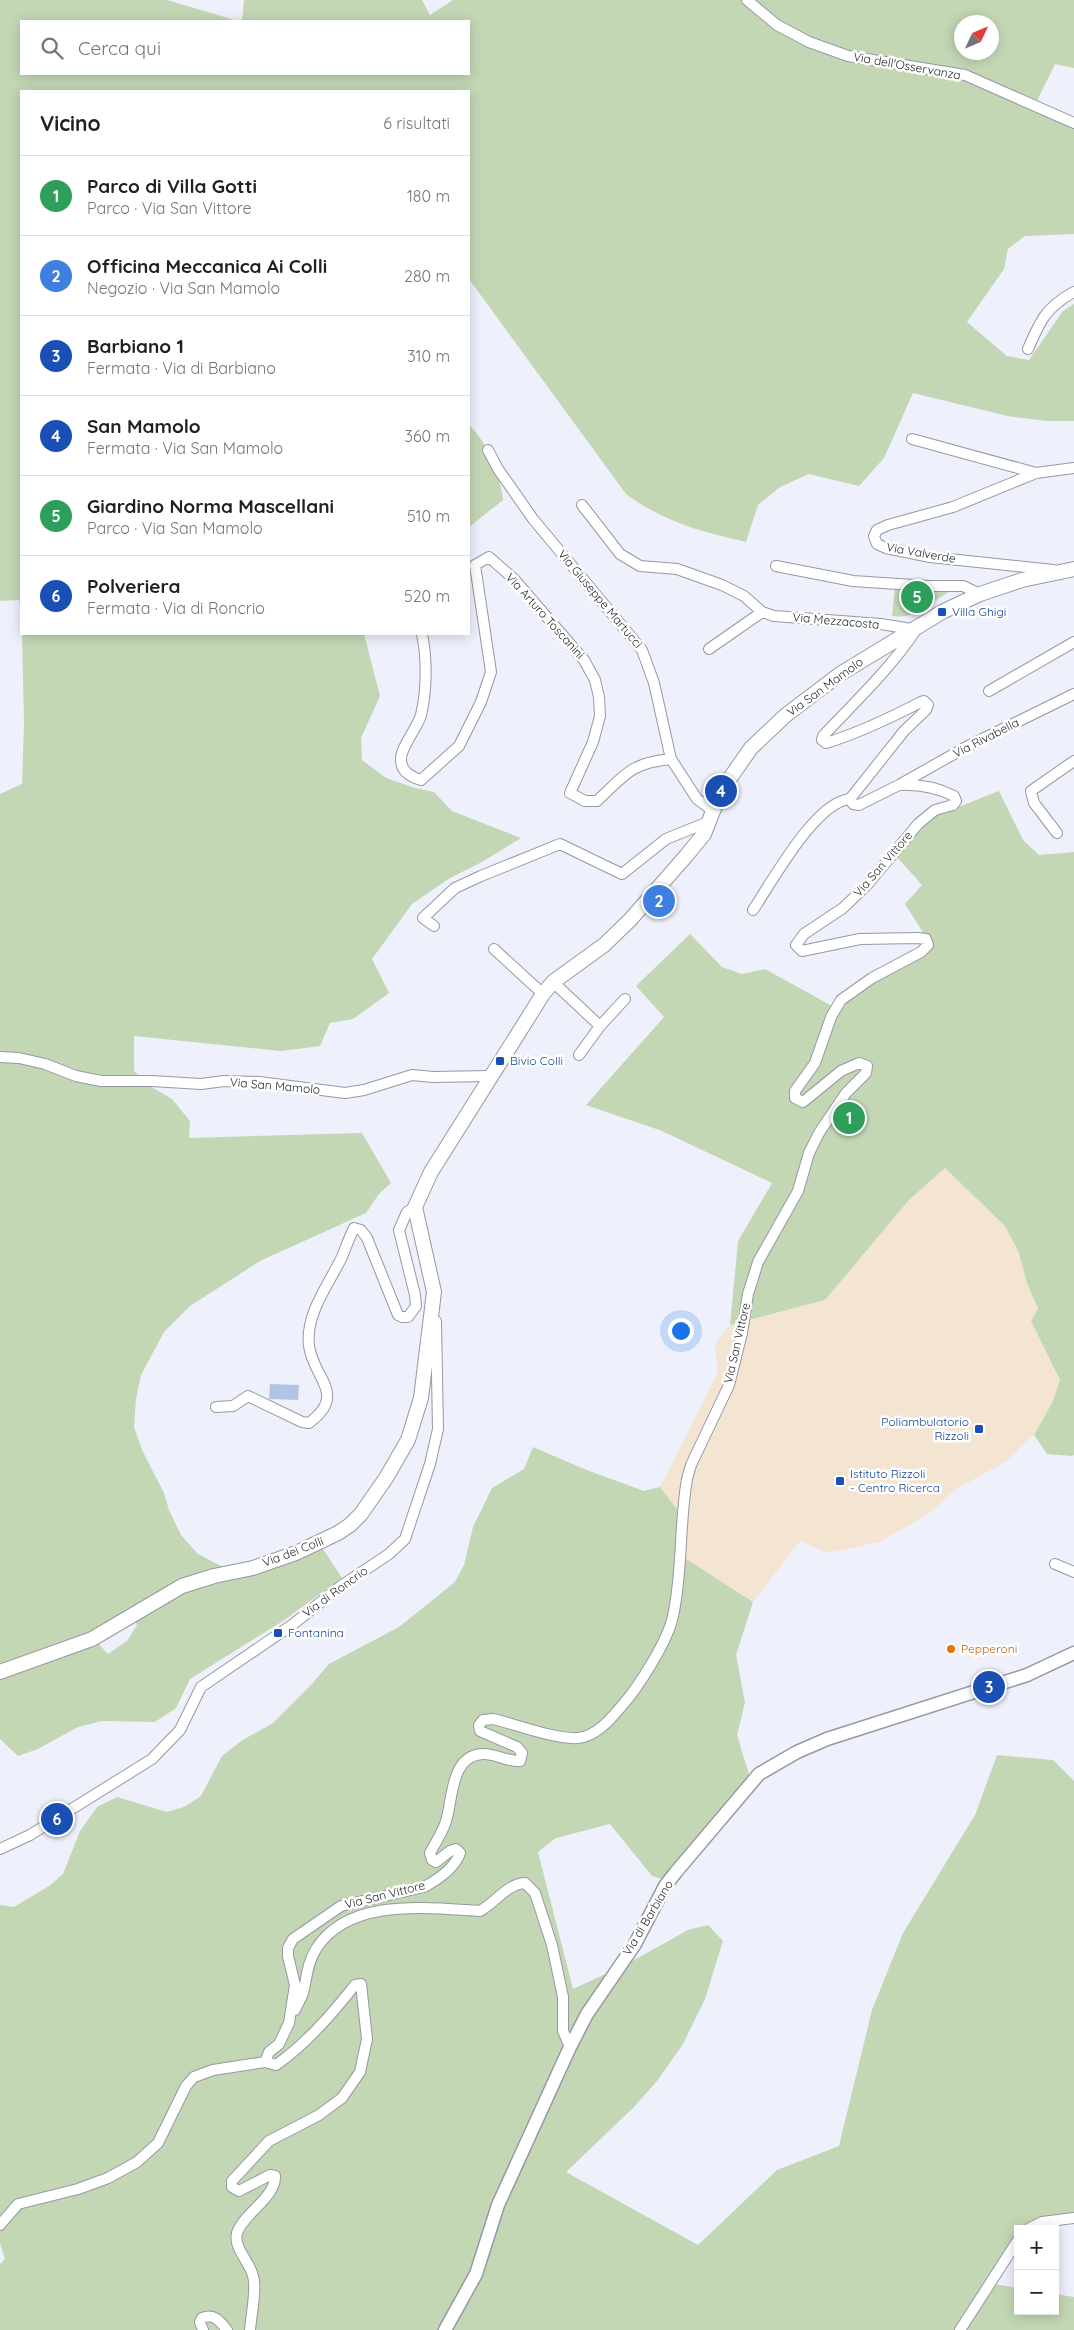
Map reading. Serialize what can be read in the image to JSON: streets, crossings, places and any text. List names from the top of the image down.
{
  "streets": {
    "main road": ["Via San Mamolo", "Via dei Colli"],
    "street": [
      "Via dell'Osservanza",
      "Via Valverde",
      "Via Giuseppe Martucci",
      "Via Arturo Toscanini",
      "Via Mezzacosta",
      "Via Rivabella",
      "Via San Vittore",
      "Via di Roncrio",
      "Via di Barbiano"
    ]
  },
  "crossings": [
    ["Via Valverde", "Via San Mamolo"],
    ["Via Giuseppe Martucci", "Via Arturo Toscanini"],
    ["Via Giuseppe Martucci", "Via San Mamolo"],
    ["Via Mezzacosta", "Via San Mamolo"],
    ["Via Mezzacosta", "Via San Vittore"],
    ["Via San Mamolo", "Via San Vittore"],
    ["Via Rivabella", "Via San Vittore"],
    ["Via San Vittore", "Via di Barbiano"],
    ["Via dei Colli", "Via di Roncrio"]
  ],
  "places": {
    "transit": [
      "Villa Ghigi",
      "Bivio Colli",
      "Poliambulatorio Rizzoli",
      "Istituto Rizzoli - Centro Ricerca",
      "Fontanina"
    ],
    "other": ["Pepperoni"]
  },
  "north": "top right",
  "page": {
    "search": "Cerca qui",
    "heading": ["Vicino", "6 risultati"],
    "list": [
      {
        "mark": "1",
        "name": "Parco di Villa Gotti",
        "note": "Parco · Via San Vittore",
        "value": "180 m"
      },
      {
        "mark": "2",
        "name": "Officina Meccanica Ai Colli",
        "note": "Negozio · Via San Mamolo",
        "value": "280 m"
      },
      {
        "mark": "3",
        "name": "Barbiano 1",
        "note": "Fermata · Via di Barbiano",
        "value": "310 m"
      },
      {
        "mark": "4",
        "name": "San Mamolo",
        "note": "Fermata · Via San Mamolo",
        "value": "360 m"
      },
      {
        "mark": "5",
        "name": "Giardino Norma Mascellani",
        "note": "Parco · Via San Mamolo",
        "value": "510 m"
      },
      {
        "mark": "6",
        "name": "Polveriera",
        "note": "Fermata · Via di Roncrio",
        "value": "520 m"
      }
    ],
    "pins": [
      "5",
      "4",
      "2",
      "1",
      "3",
      "6"
    ],
    "map_buttons": ["+", "−"]
  }
}
